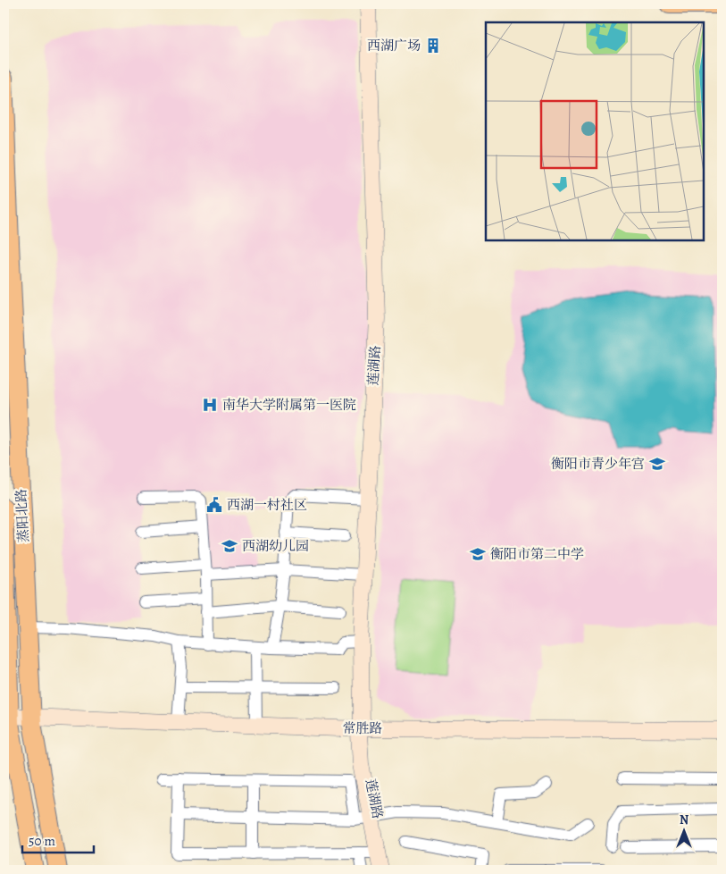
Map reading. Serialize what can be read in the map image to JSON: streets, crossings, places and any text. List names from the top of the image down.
{
  "streets": {
    "main road": ["蒸阳北路"],
    "street": ["莲湖路", "常胜路"]
  },
  "crossings": [
    ["莲湖路", "常胜路"],
    ["蒸阳北路", "常胜路"]
  ],
  "places": {
    "building": ["西湖广场"],
    "hospital": ["南华大学附属第一医院"],
    "school or university": ["衡阳市青少年宫", "西湖幼儿园", "衡阳市第二中学"],
    "public building": ["西湖一村社区"]
  },
  "scale_bar": "50 m",
  "north": "top"
}
